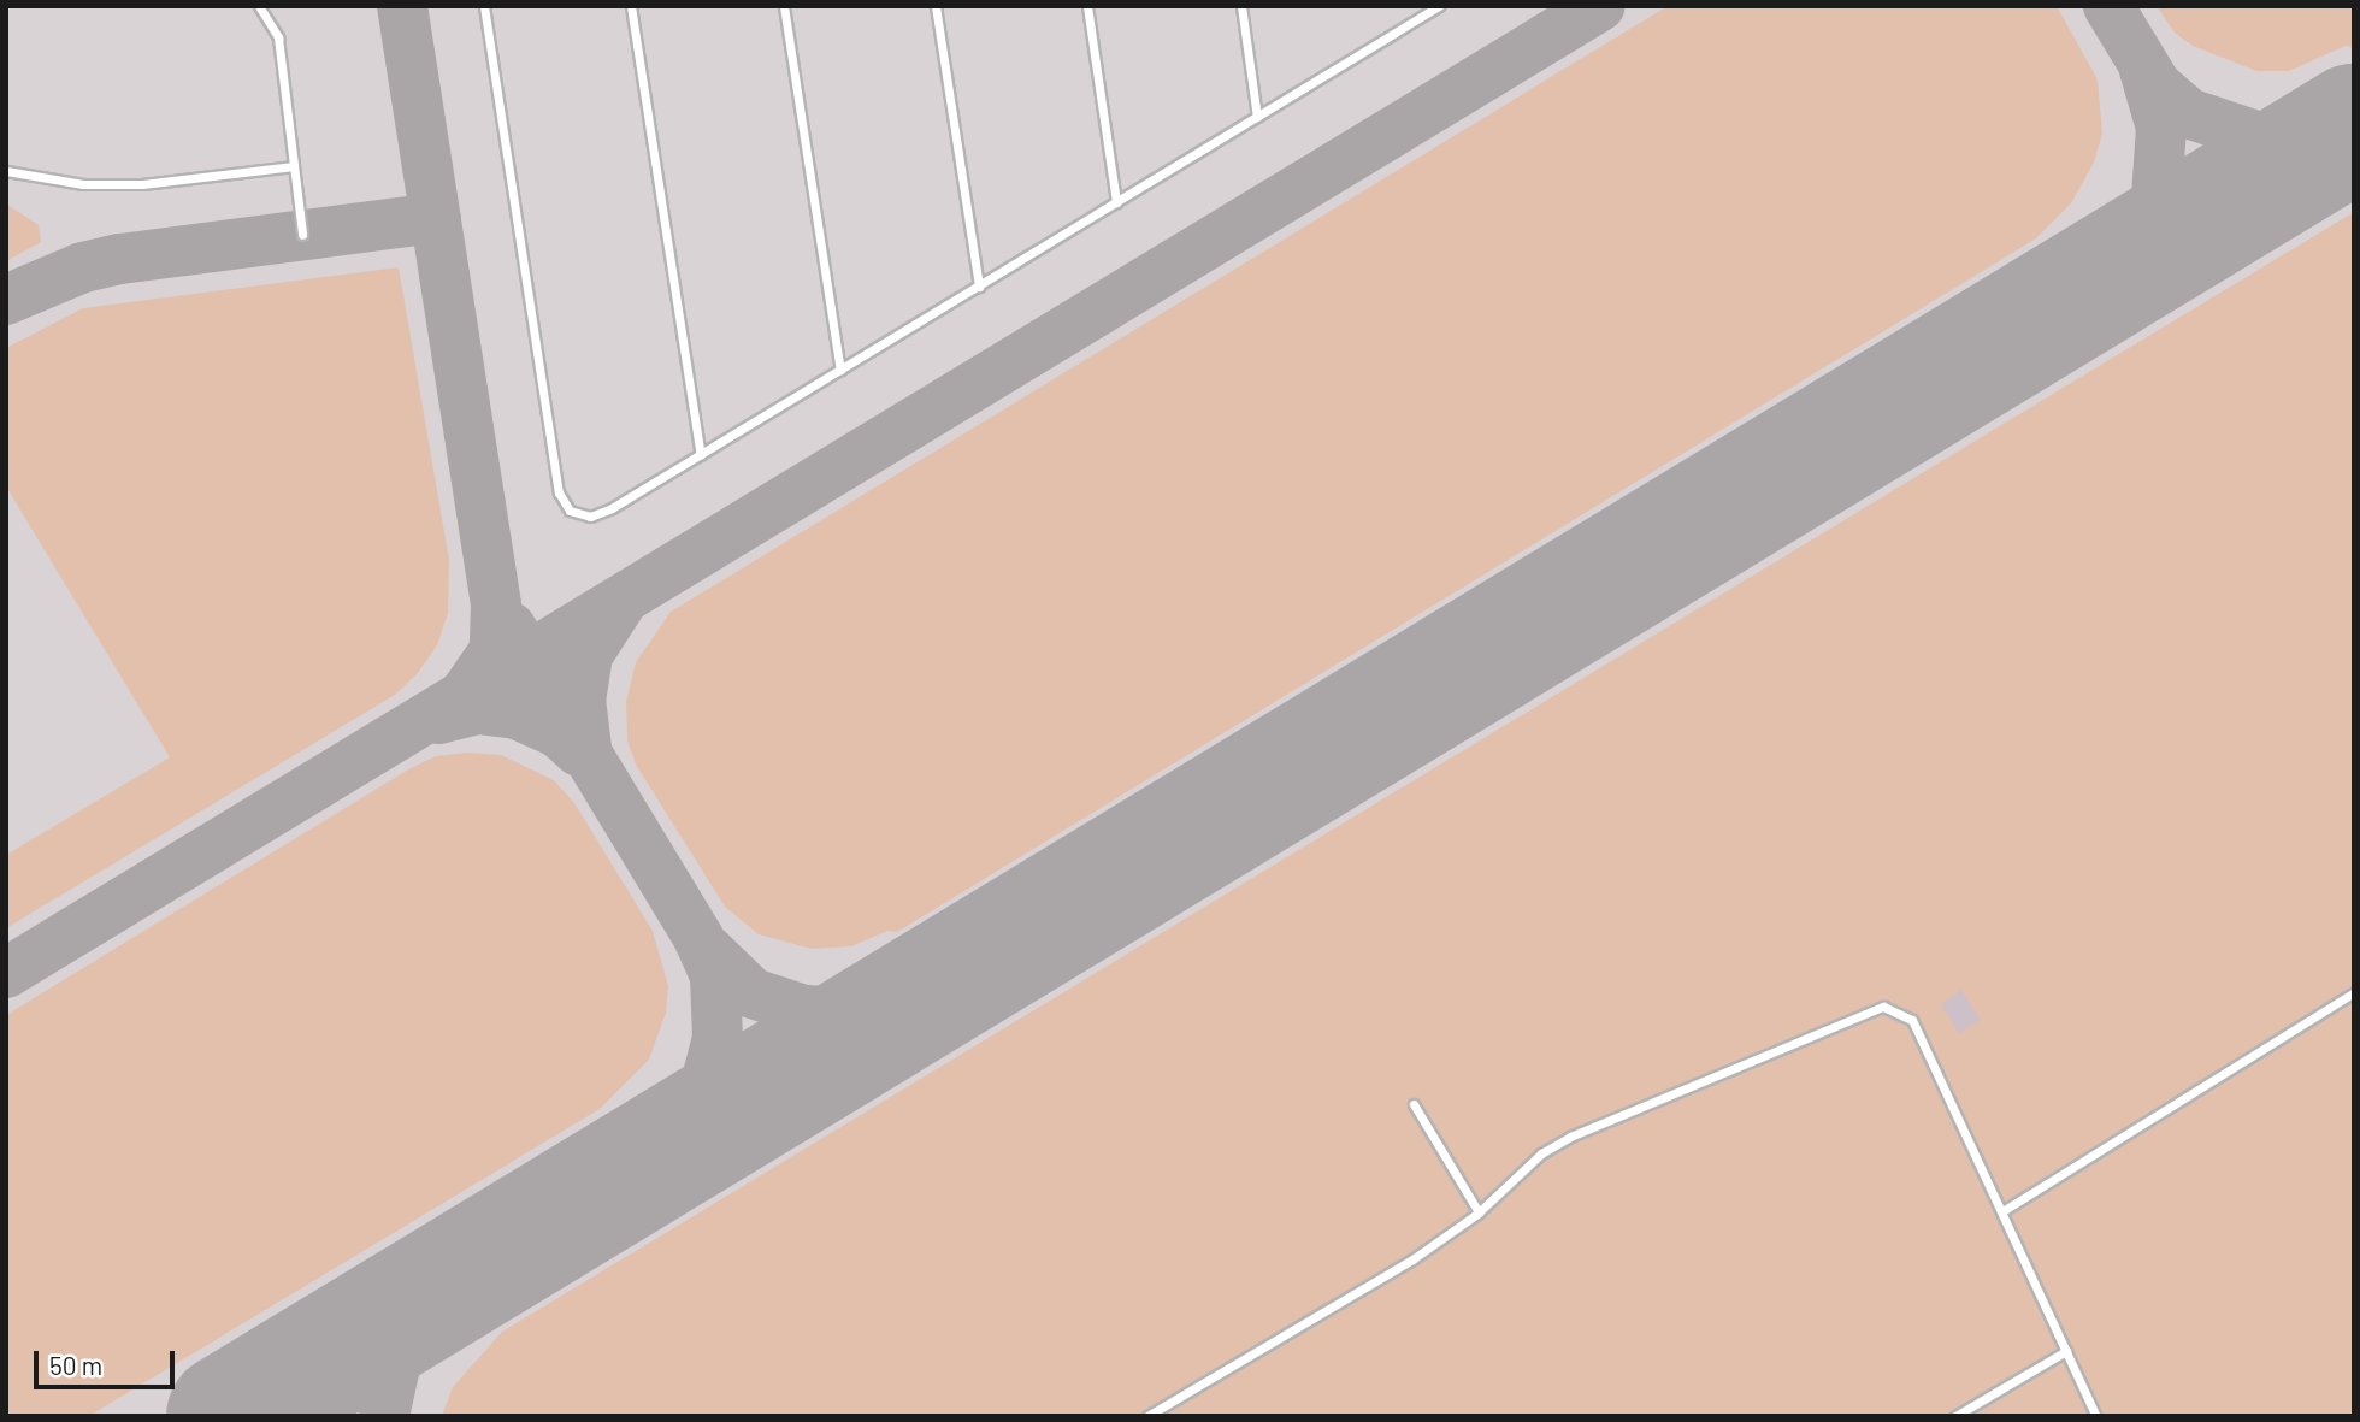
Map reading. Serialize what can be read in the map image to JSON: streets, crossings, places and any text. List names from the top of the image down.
{
  "scale_bar": "50 m"
}
